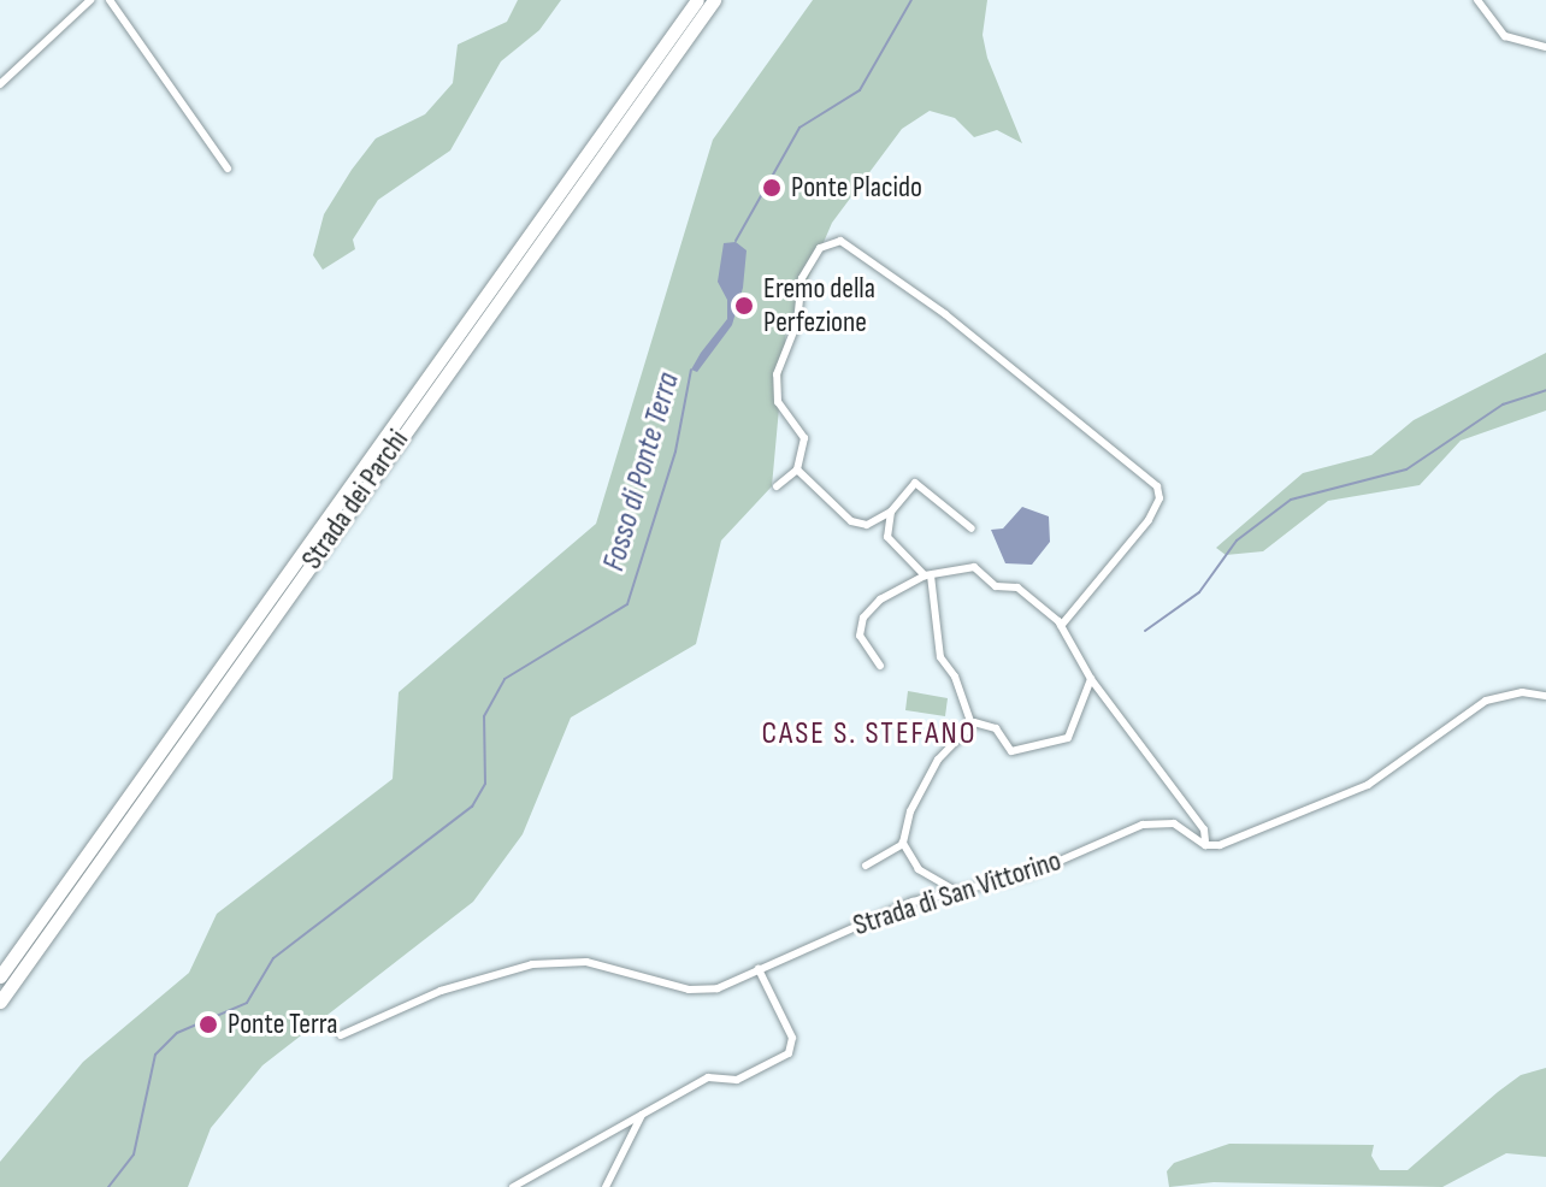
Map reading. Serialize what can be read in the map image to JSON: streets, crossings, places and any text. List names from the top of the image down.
{
  "streets": {
    "highway": ["Strada dei Parchi"],
    "street": ["Strada di San Vittorino"]
  },
  "districts": ["CASE S. STEFANO"],
  "water": ["Fosso di Ponte Terra"],
  "places": ["Ponte Placido", "Eremo della Perfezione", "Ponte Terra"]
}
